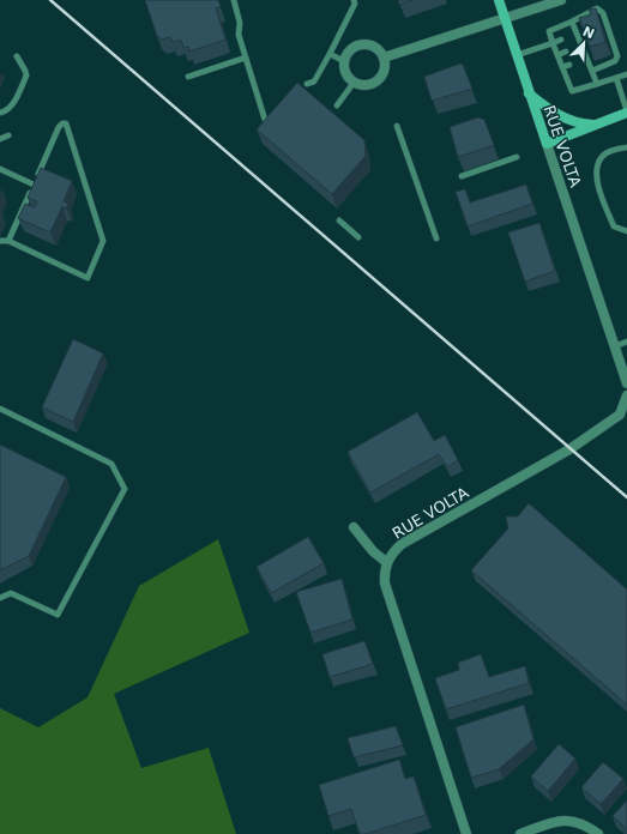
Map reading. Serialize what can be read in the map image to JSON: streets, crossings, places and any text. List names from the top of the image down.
{
  "streets": {
    "street": ["RUE VOLTA"]
  },
  "north": "top right"
}
